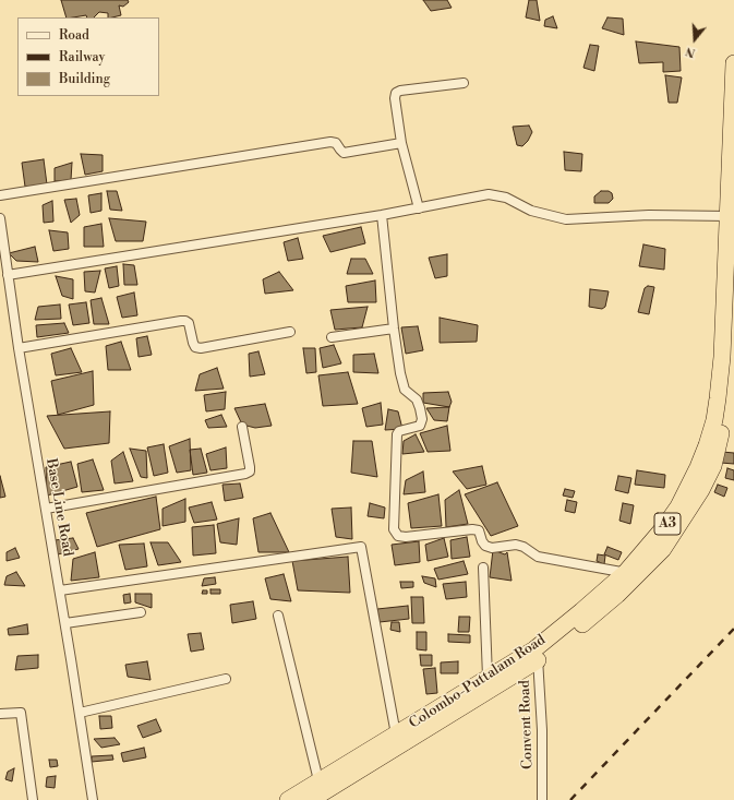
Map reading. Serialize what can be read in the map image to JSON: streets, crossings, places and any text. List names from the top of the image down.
{
  "streets": {
    "highway": ["A3", "Colombo-Puttalam Road"],
    "street": ["Base Line Road", "Convent Road"]
  },
  "crossings": [
    ["Colombo-Puttalam Road", "Convent Road"]
  ],
  "legend": ["Road", "Railway", "Building"],
  "north": "bottom"
}
